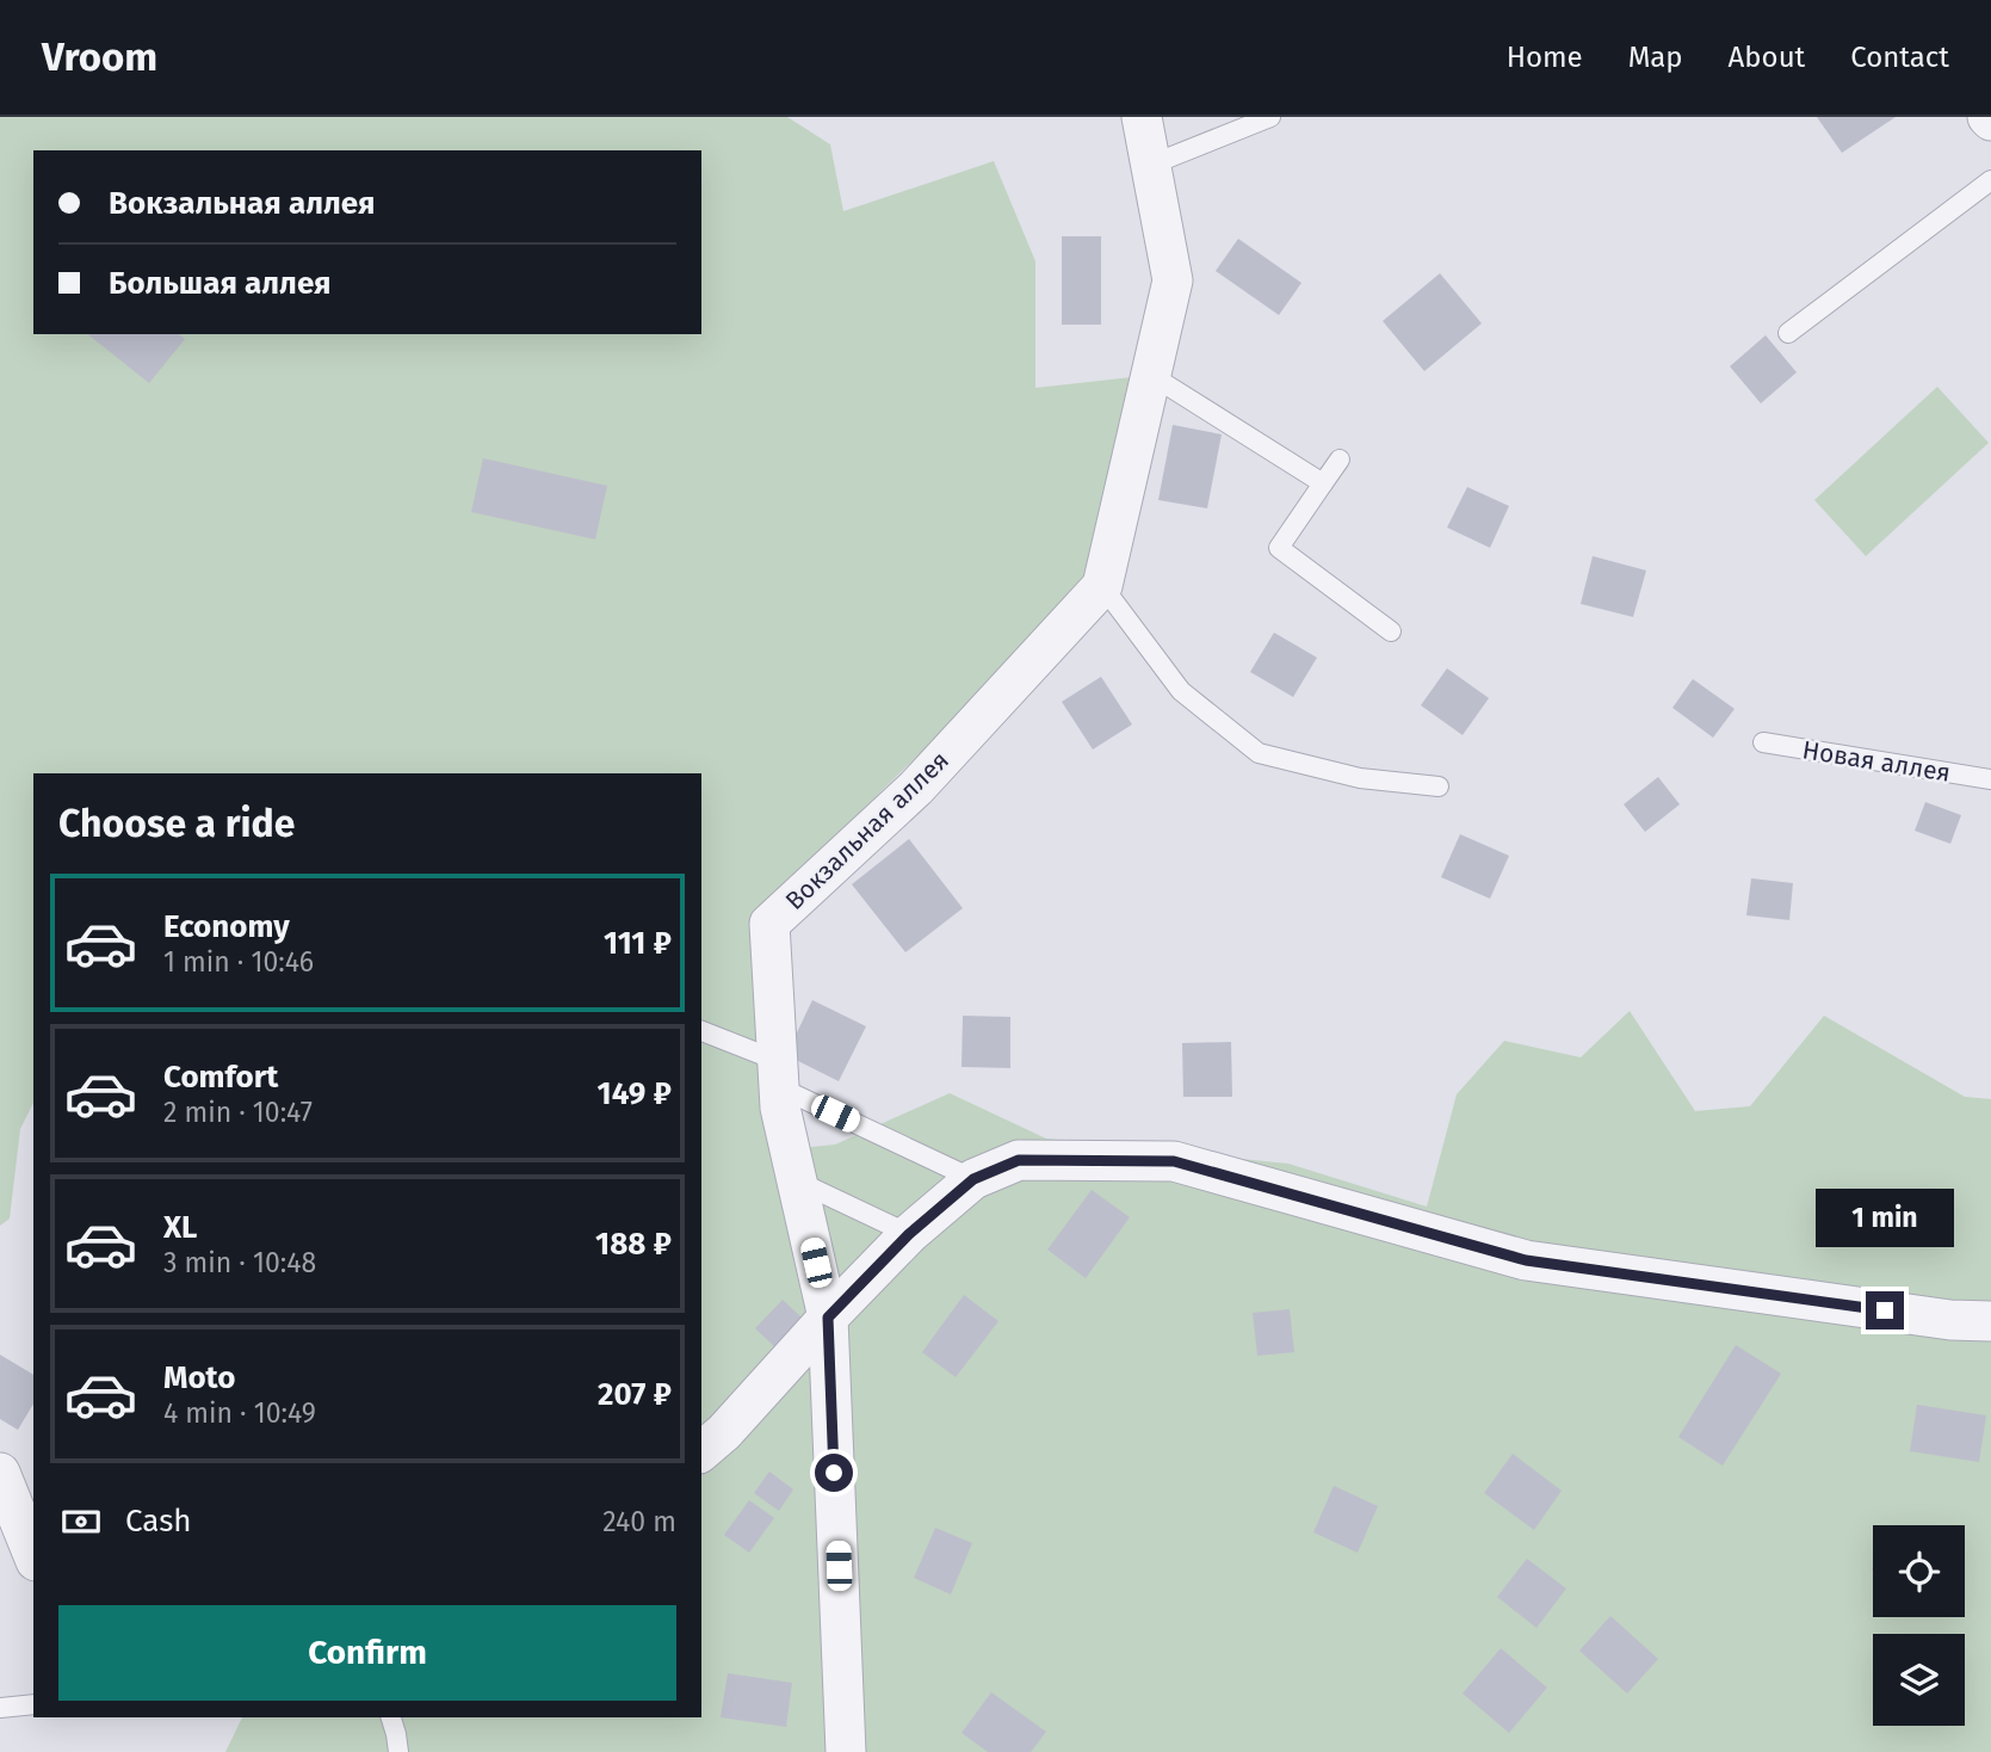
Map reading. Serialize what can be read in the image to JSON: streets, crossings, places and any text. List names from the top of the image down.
{
  "streets": {
    "street": ["Вокзальная аллея"],
    "lane": ["Новая аллея"]
  },
  "page": {
    "header": "Vroom",
    "nav": [
      "Home",
      "Map",
      "About",
      "Contact"
    ],
    "banner": ["Вокзальная аллея", "Большая аллея"],
    "heading": "Choose a ride",
    "list": [
      {
        "name": "Economy",
        "note": "1 min · 10:46",
        "value": "111 ₽"
      },
      {
        "name": "Comfort",
        "note": "2 min · 10:47",
        "value": "149 ₽"
      },
      {
        "name": "XL",
        "note": "3 min · 10:48",
        "value": "188 ₽"
      },
      {
        "name": "Moto",
        "note": "4 min · 10:49",
        "value": "207 ₽"
      }
    ],
    "bubble": "1 min",
    "pay": ["Cash", "240 m"],
    "buttons": "Confirm"
  }
}
